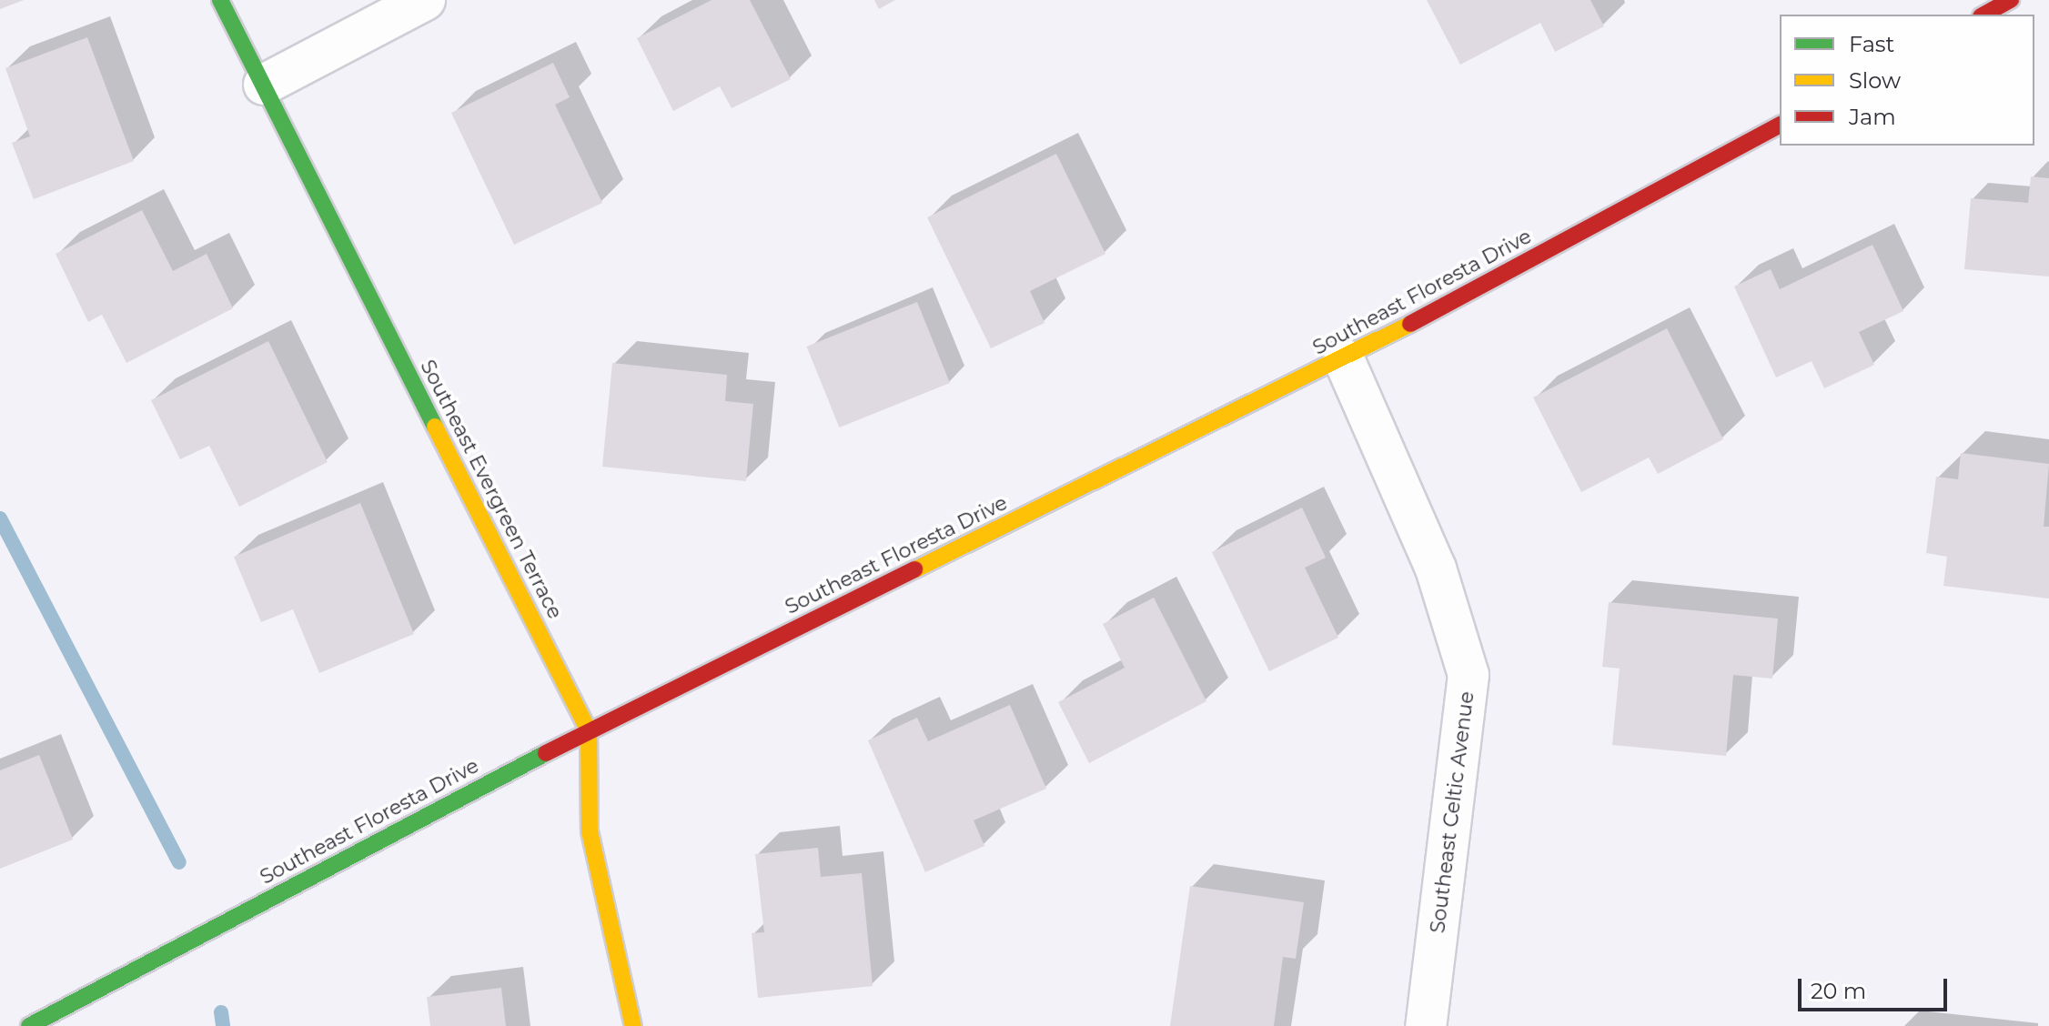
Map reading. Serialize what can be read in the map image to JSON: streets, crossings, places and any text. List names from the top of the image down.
{
  "streets": {
    "street": ["Southeast Floresta Drive", "Southeast Evergreen Terrace", "Southeast Celtic Avenue"]
  },
  "crossings": [
    ["Southeast Floresta Drive", "Southeast Evergreen Terrace"],
    ["Southeast Floresta Drive", "Southeast Celtic Avenue"]
  ],
  "legend": ["Fast", "Slow", "Jam"],
  "scale_bar": "20 m"
}
